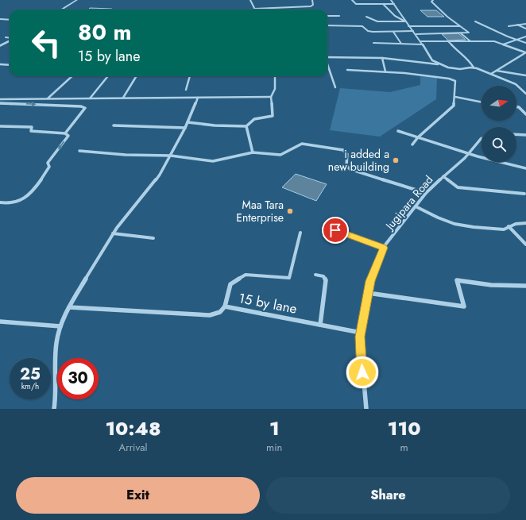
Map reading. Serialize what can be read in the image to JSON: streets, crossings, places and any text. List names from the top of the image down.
{
  "streets": {
    "street": ["Jugipara Road", "15 by lane"]
  },
  "crossings": [
    ["Jugipara Road", "15 by lane"]
  ],
  "places": ["i added a new building", "Maa Tara Enterprise"],
  "north": "right",
  "page": {
    "turn": ["80 m", "15 by lane"],
    "speed": "25 km/h",
    "limit": "30",
    "eta": [
      "10:48",
      "Arrival",
      "1",
      "min",
      "110",
      "m"
    ],
    "buttons": ["Exit", "Share"]
  }
}
